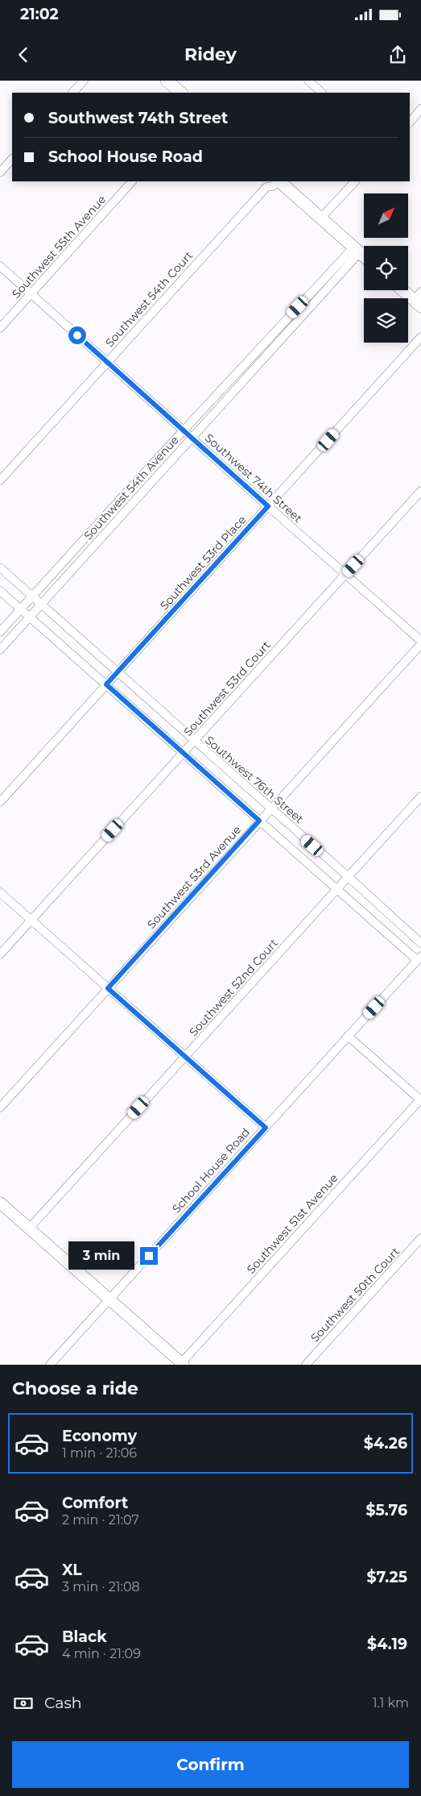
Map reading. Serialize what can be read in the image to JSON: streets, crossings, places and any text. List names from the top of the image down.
{
  "streets": {
    "street": [
      "Southwest 55th Avenue",
      "Southwest 54th Court",
      "Southwest 74th Street",
      "Southwest 54th Avenue",
      "Southwest 53rd Place",
      "Southwest 53rd Court",
      "Southwest 76th Street",
      "Southwest 53rd Avenue",
      "Southwest 52nd Court",
      "School House Road",
      "Southwest 51st Avenue",
      "Southwest 50th Court"
    ]
  },
  "crossings": [
    ["Southwest 55th Avenue", "Southwest 74th Street"],
    ["Southwest 54th Court", "Southwest 74th Street"],
    ["Southwest 74th Street", "Southwest 54th Avenue"],
    ["Southwest 74th Street", "Southwest 53rd Place"],
    ["Southwest 74th Street", "Southwest 53rd Court"],
    ["Southwest 54th Avenue", "Southwest 76th Street"],
    ["Southwest 53rd Place", "Southwest 76th Street"],
    ["Southwest 53rd Court", "Southwest 76th Street"],
    ["Southwest 76th Street", "Southwest 53rd Avenue"],
    ["Southwest 76th Street", "Southwest 52nd Court"]
  ],
  "north": "top right",
  "page": {
    "status": "21:02",
    "header": "Ridey",
    "banner": ["Southwest 74th Street", "School House Road"],
    "bubble": "3 min",
    "heading": "Choose a ride",
    "list": [
      {
        "name": "Economy",
        "note": "1 min · 21:06",
        "value": "$4.26"
      },
      {
        "name": "Comfort",
        "note": "2 min · 21:07",
        "value": "$5.76"
      },
      {
        "name": "XL",
        "note": "3 min · 21:08",
        "value": "$7.25"
      },
      {
        "name": "Black",
        "note": "4 min · 21:09",
        "value": "$4.19"
      }
    ],
    "pay": ["Cash", "1.1 km"],
    "buttons": "Confirm"
  }
}
